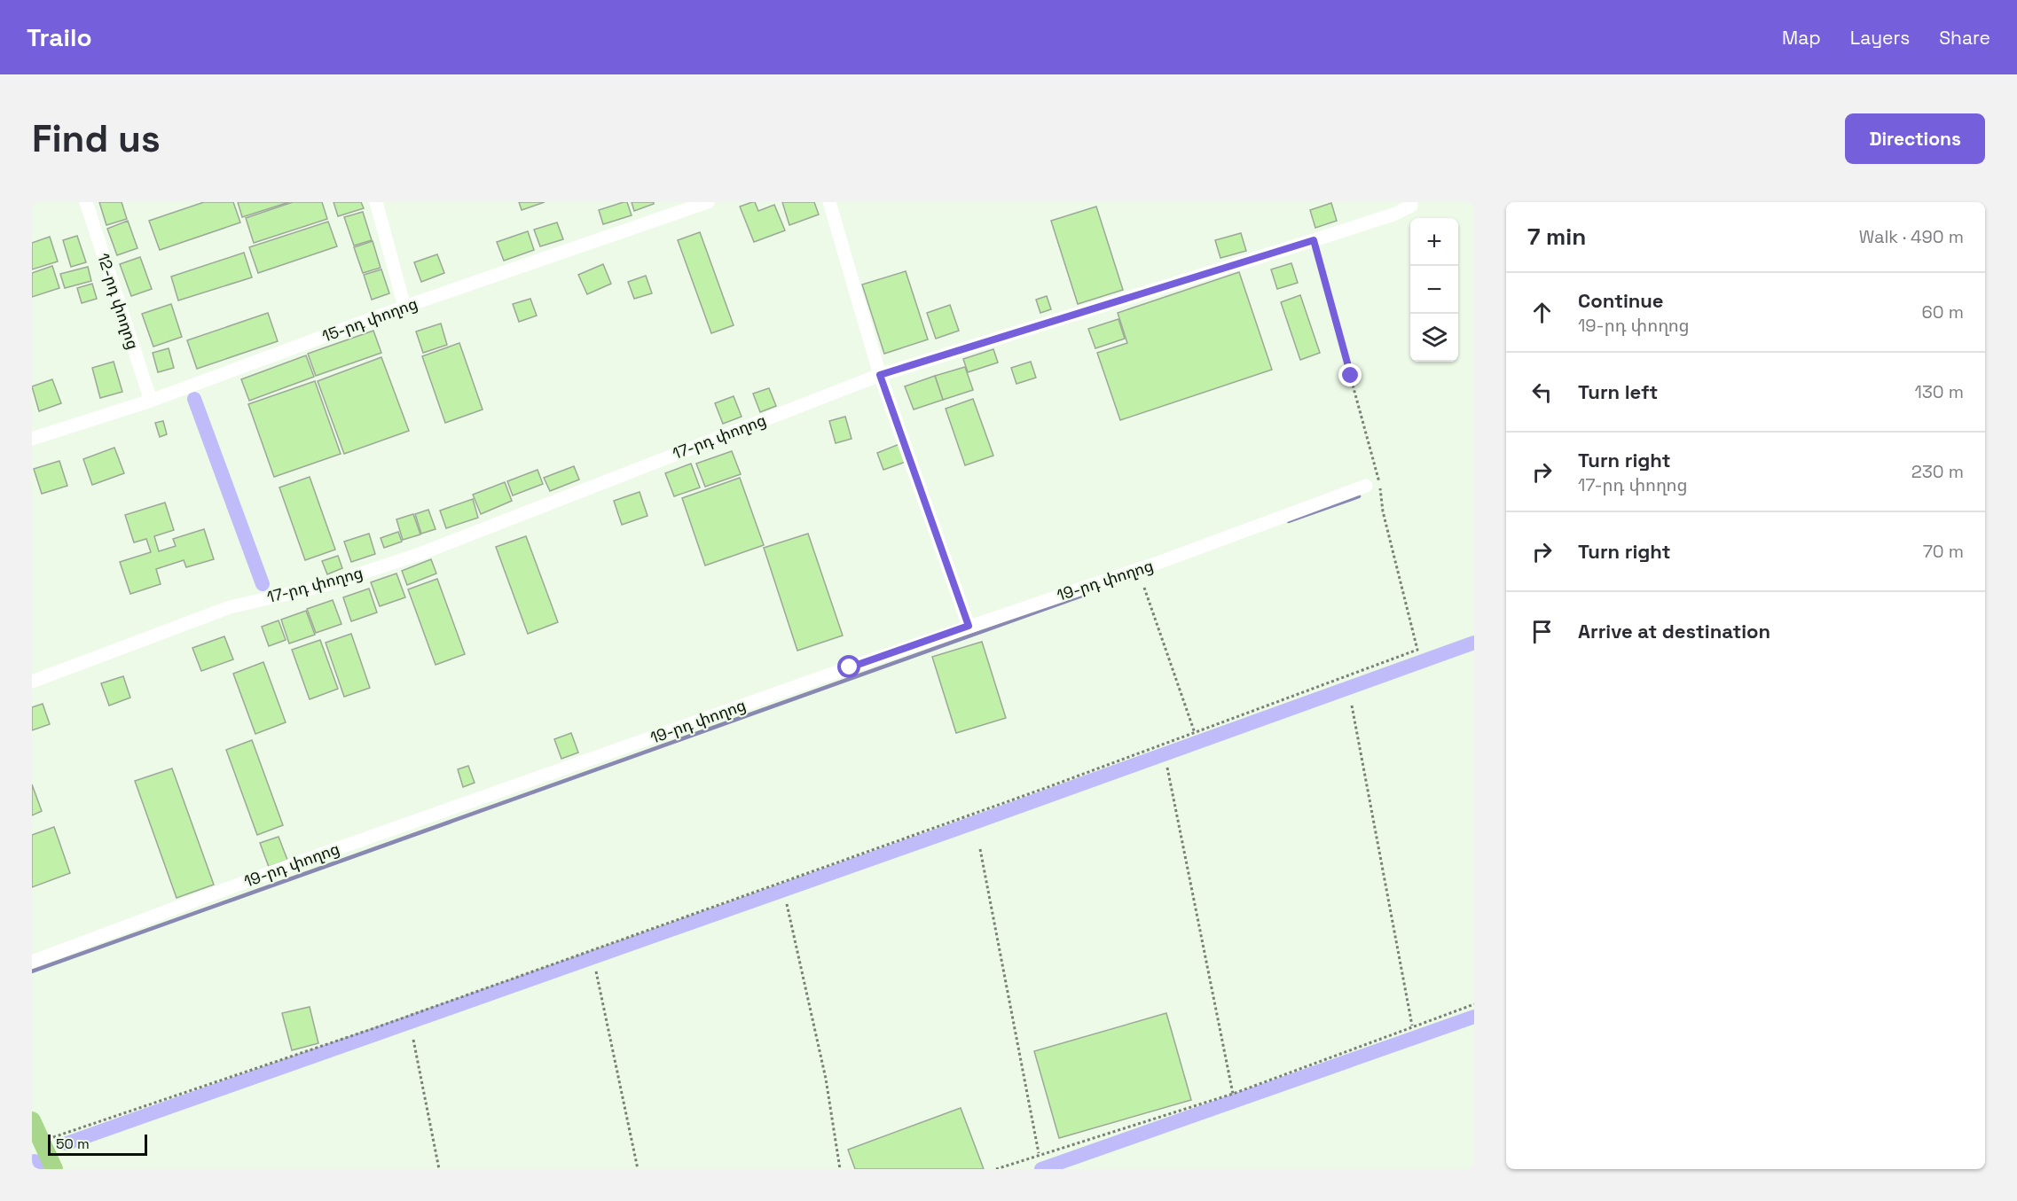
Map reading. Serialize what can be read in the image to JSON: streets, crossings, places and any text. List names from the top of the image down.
{
  "streets": {
    "street": [
      "12-րդ փողոց",
      "15-րդ փողոց",
      "17-րդ փողոց",
      "19-րդ փողոց"
    ]
  },
  "crossings": [
    ["12-րդ փողոց", "15-րդ փողոց"]
  ],
  "scale_bar": "50 m",
  "page": {
    "header": "Trailo",
    "nav": ["Map", "Layers", "Share"],
    "buttons": "Directions",
    "title": "Find us",
    "heading": ["7 min", "Walk · 490 m"],
    "map_buttons": ["+", "−"],
    "list": [
      ["Continue", "19-րդ փողոց", "60 m"],
      ["Turn left", "130 m"],
      ["Turn right", "17-րդ փողոց", "230 m"],
      ["Turn right", "70 m"],
      "Arrive at destination"
    ],
    "scale": "50 m"
  }
}
